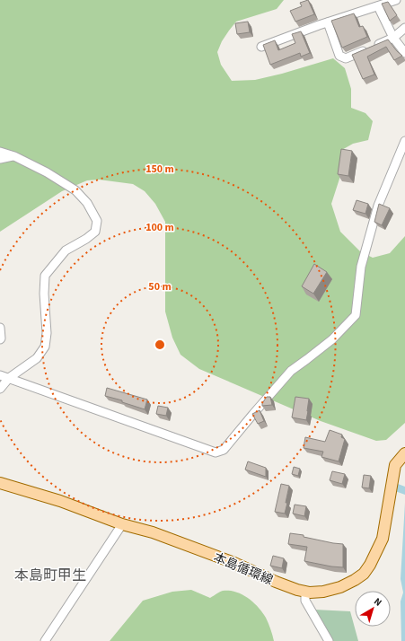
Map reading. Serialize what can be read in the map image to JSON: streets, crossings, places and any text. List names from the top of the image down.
{
  "streets": {
    "main road": ["本島循環線"]
  },
  "districts": ["本島町甲生"],
  "north": "top right",
  "rings": ["150 m", "100 m", "50 m"]
}
